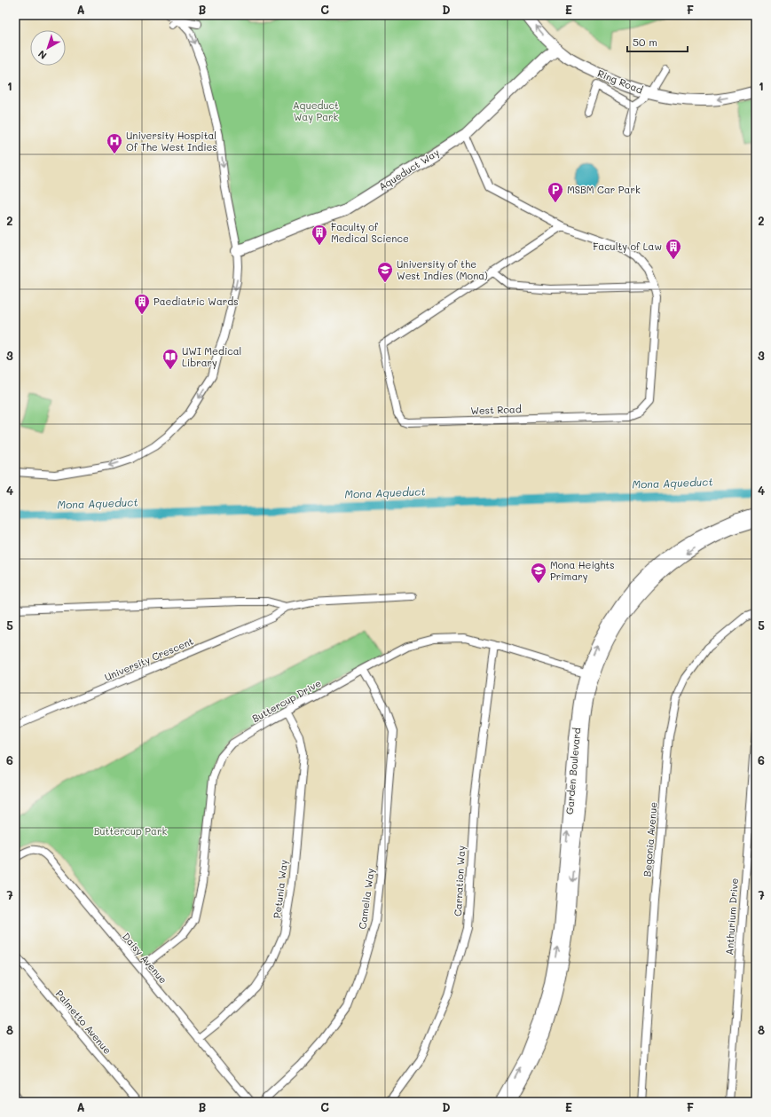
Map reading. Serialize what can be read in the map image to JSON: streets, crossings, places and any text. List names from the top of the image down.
{
  "streets": {
    "street": [
      "Ring Road",
      "Aqueduct Way",
      "West Road",
      "University Crescent",
      "Buttercup Drive",
      "Garden Boulevard",
      "Begonia Avenue",
      "Carnation Way",
      "Petunia Way",
      "Camelia Way",
      "Anthurium Drive",
      "Daisy Avenue",
      "Palmetto Avenue"
    ]
  },
  "crossings": [
    ["Ring Road", "Aqueduct Way"],
    ["Buttercup Drive", "Garden Boulevard"],
    ["Buttercup Drive", "Carnation Way"],
    ["Buttercup Drive", "Petunia Way"],
    ["Buttercup Drive", "Camelia Way"],
    ["Buttercup Drive", "Daisy Avenue"],
    ["Petunia Way", "Daisy Avenue"]
  ],
  "one_way": ["Ring Road"],
  "water": ["Mona Aqueduct"],
  "parks": ["Aqueduct Way Park", "Buttercup Park"],
  "places": {
    "hospital": ["University Hospital Of The West Indies"],
    "parking": ["MSBM Car Park"],
    "building": ["Faculty of Medical Science", "Faculty of Law", "Paediatric Wards"],
    "school or university": ["University of the West Indies (Mona)", "Mona Heights Primary"],
    "library": ["UWI Medical Library"]
  },
  "scale_bar": "50 m",
  "north": "bottom left",
  "grid": {
    "columns": [
      "A",
      "B",
      "C",
      "D",
      "E",
      "F"
    ],
    "rows": [
      "1",
      "2",
      "3",
      "4",
      "5",
      "6",
      "7",
      "8"
    ]
  }
}
